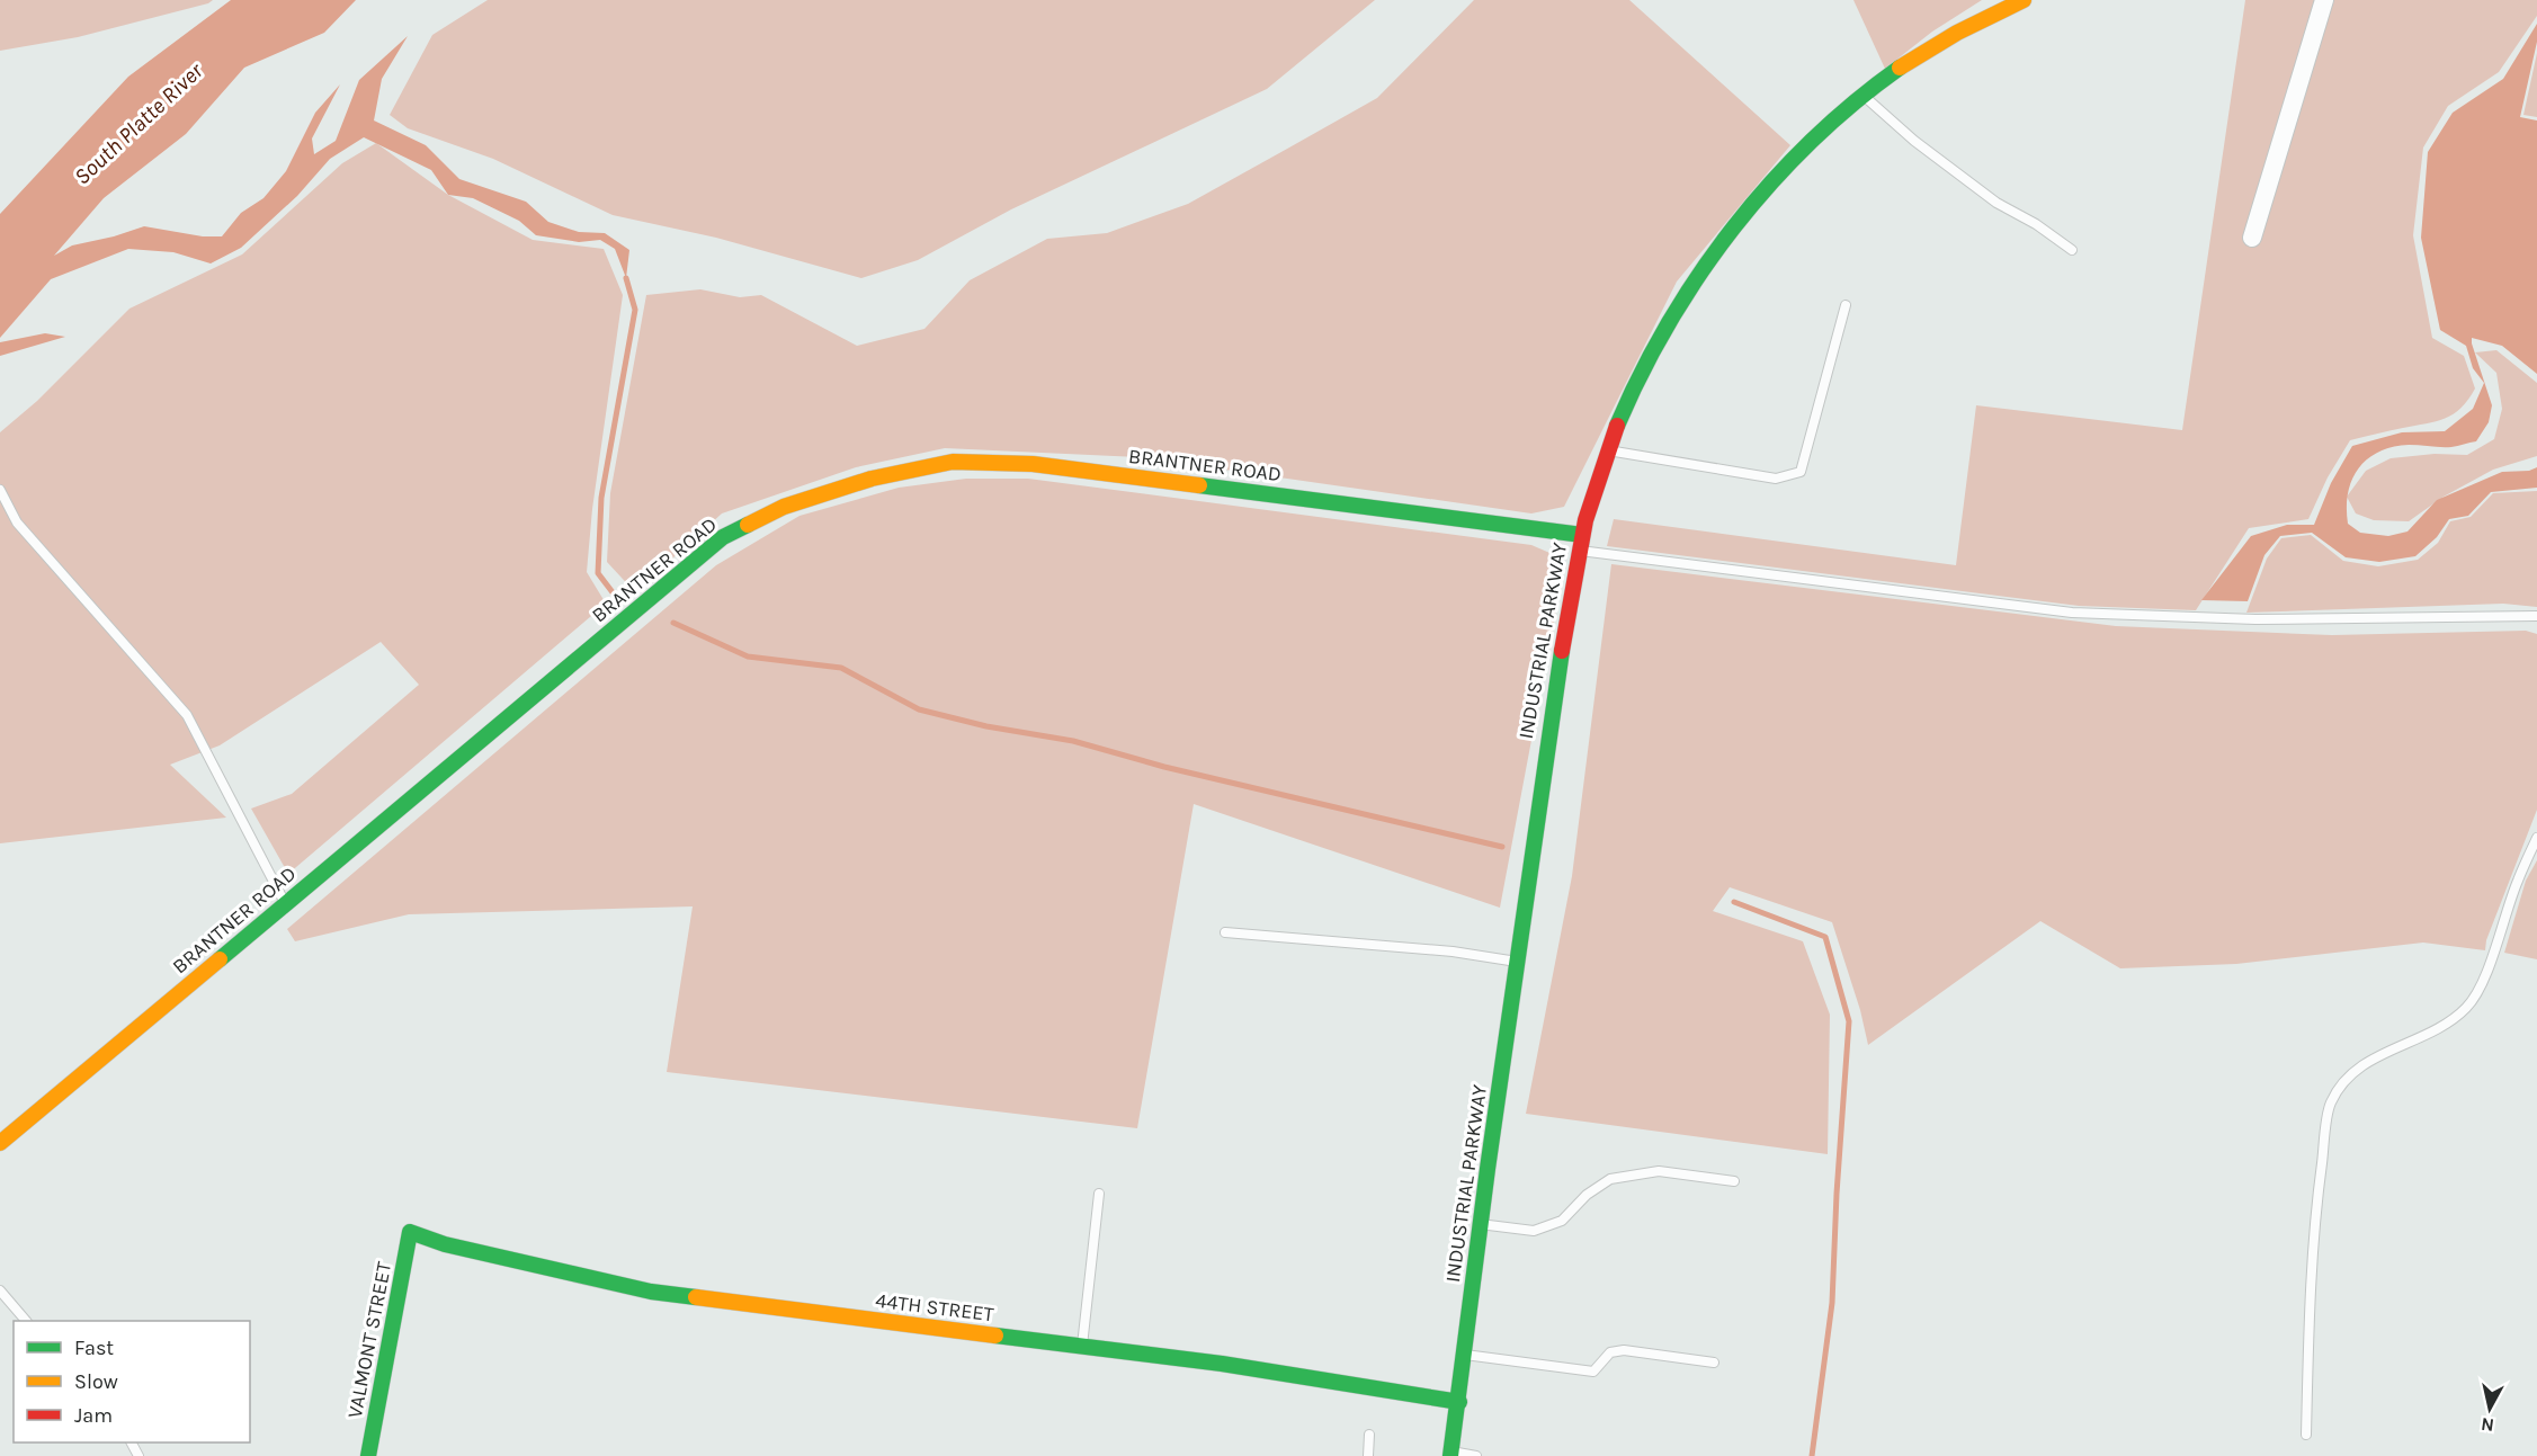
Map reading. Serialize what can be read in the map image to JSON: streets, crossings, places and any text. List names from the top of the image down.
{
  "streets": {
    "street": [
      "BRANTNER ROAD",
      "INDUSTRIAL PARKWAY",
      "44TH STREET",
      "VALMONT STREET"
    ]
  },
  "crossings": [
    ["BRANTNER ROAD", "INDUSTRIAL PARKWAY"],
    ["INDUSTRIAL PARKWAY", "44TH STREET"],
    ["44TH STREET", "VALMONT STREET"]
  ],
  "water": ["South Platte River"],
  "legend": ["Fast", "Slow", "Jam"],
  "north": "bottom"
}
